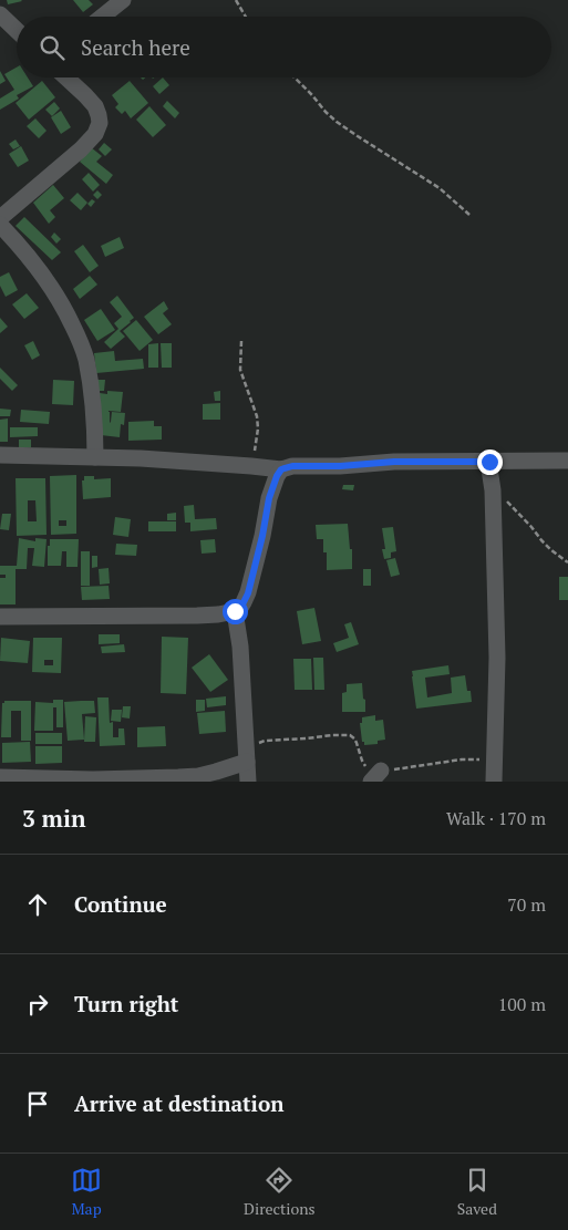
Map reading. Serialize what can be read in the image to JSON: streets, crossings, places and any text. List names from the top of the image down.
{
  "page": {
    "search": "Search here",
    "heading": ["3 min", "Walk · 170 m"],
    "list": [
      ["Continue", "70 m"],
      ["Turn right", "100 m"],
      "Arrive at destination"
    ],
    "nav": ["Map", "Directions", "Saved"]
  }
}
